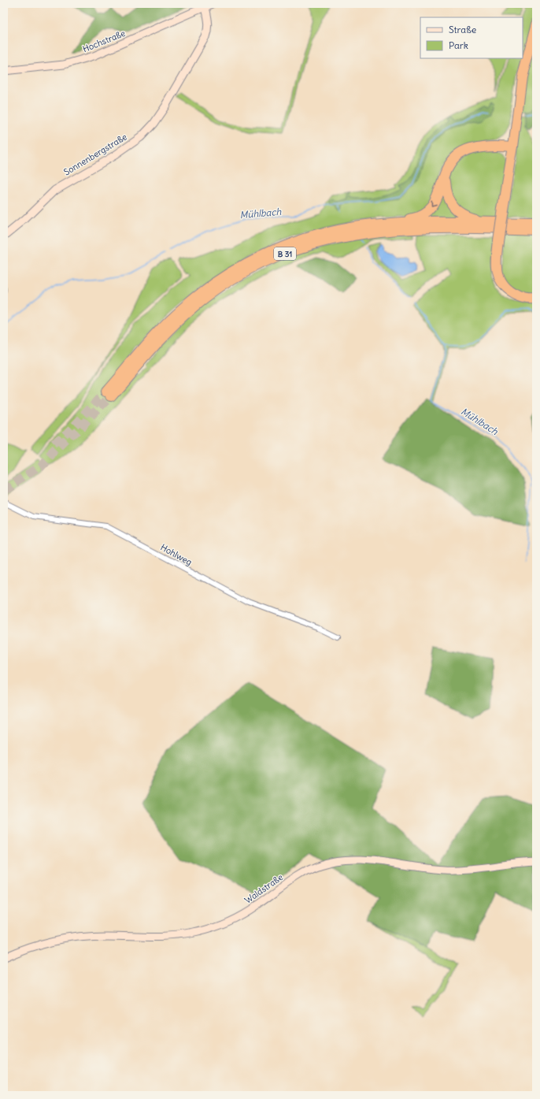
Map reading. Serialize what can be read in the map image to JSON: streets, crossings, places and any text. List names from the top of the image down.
{
  "streets": {
    "highway": ["B 31"],
    "street": [
      "Hochstraße",
      "Sonnenbergstraße",
      "Hohlweg",
      "Waldstraße"
    ]
  },
  "crossings": [
    ["Hochstraße", "Sonnenbergstraße"]
  ],
  "water": ["Mühlbach"],
  "legend": ["Straße", "Park"]
}
